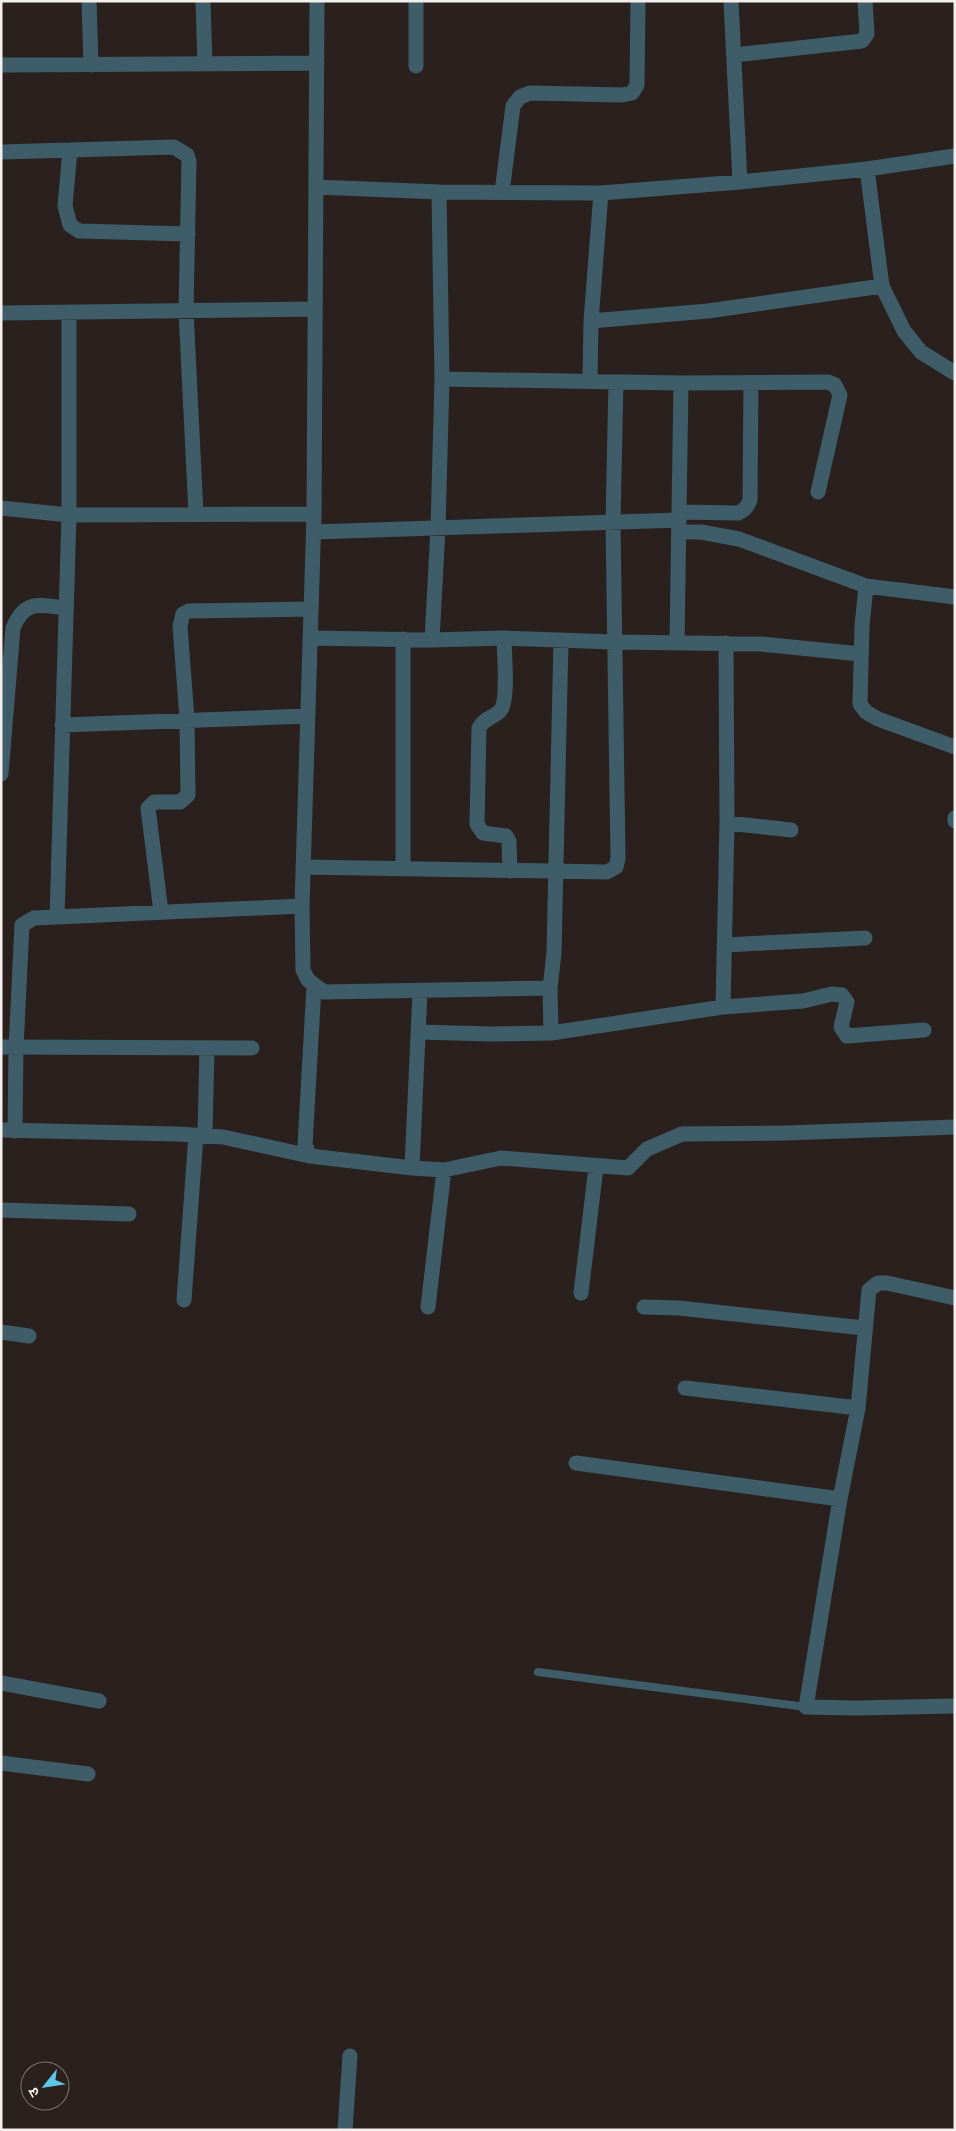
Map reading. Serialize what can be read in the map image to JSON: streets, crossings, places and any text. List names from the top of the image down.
{
  "north": "bottom left"
}
